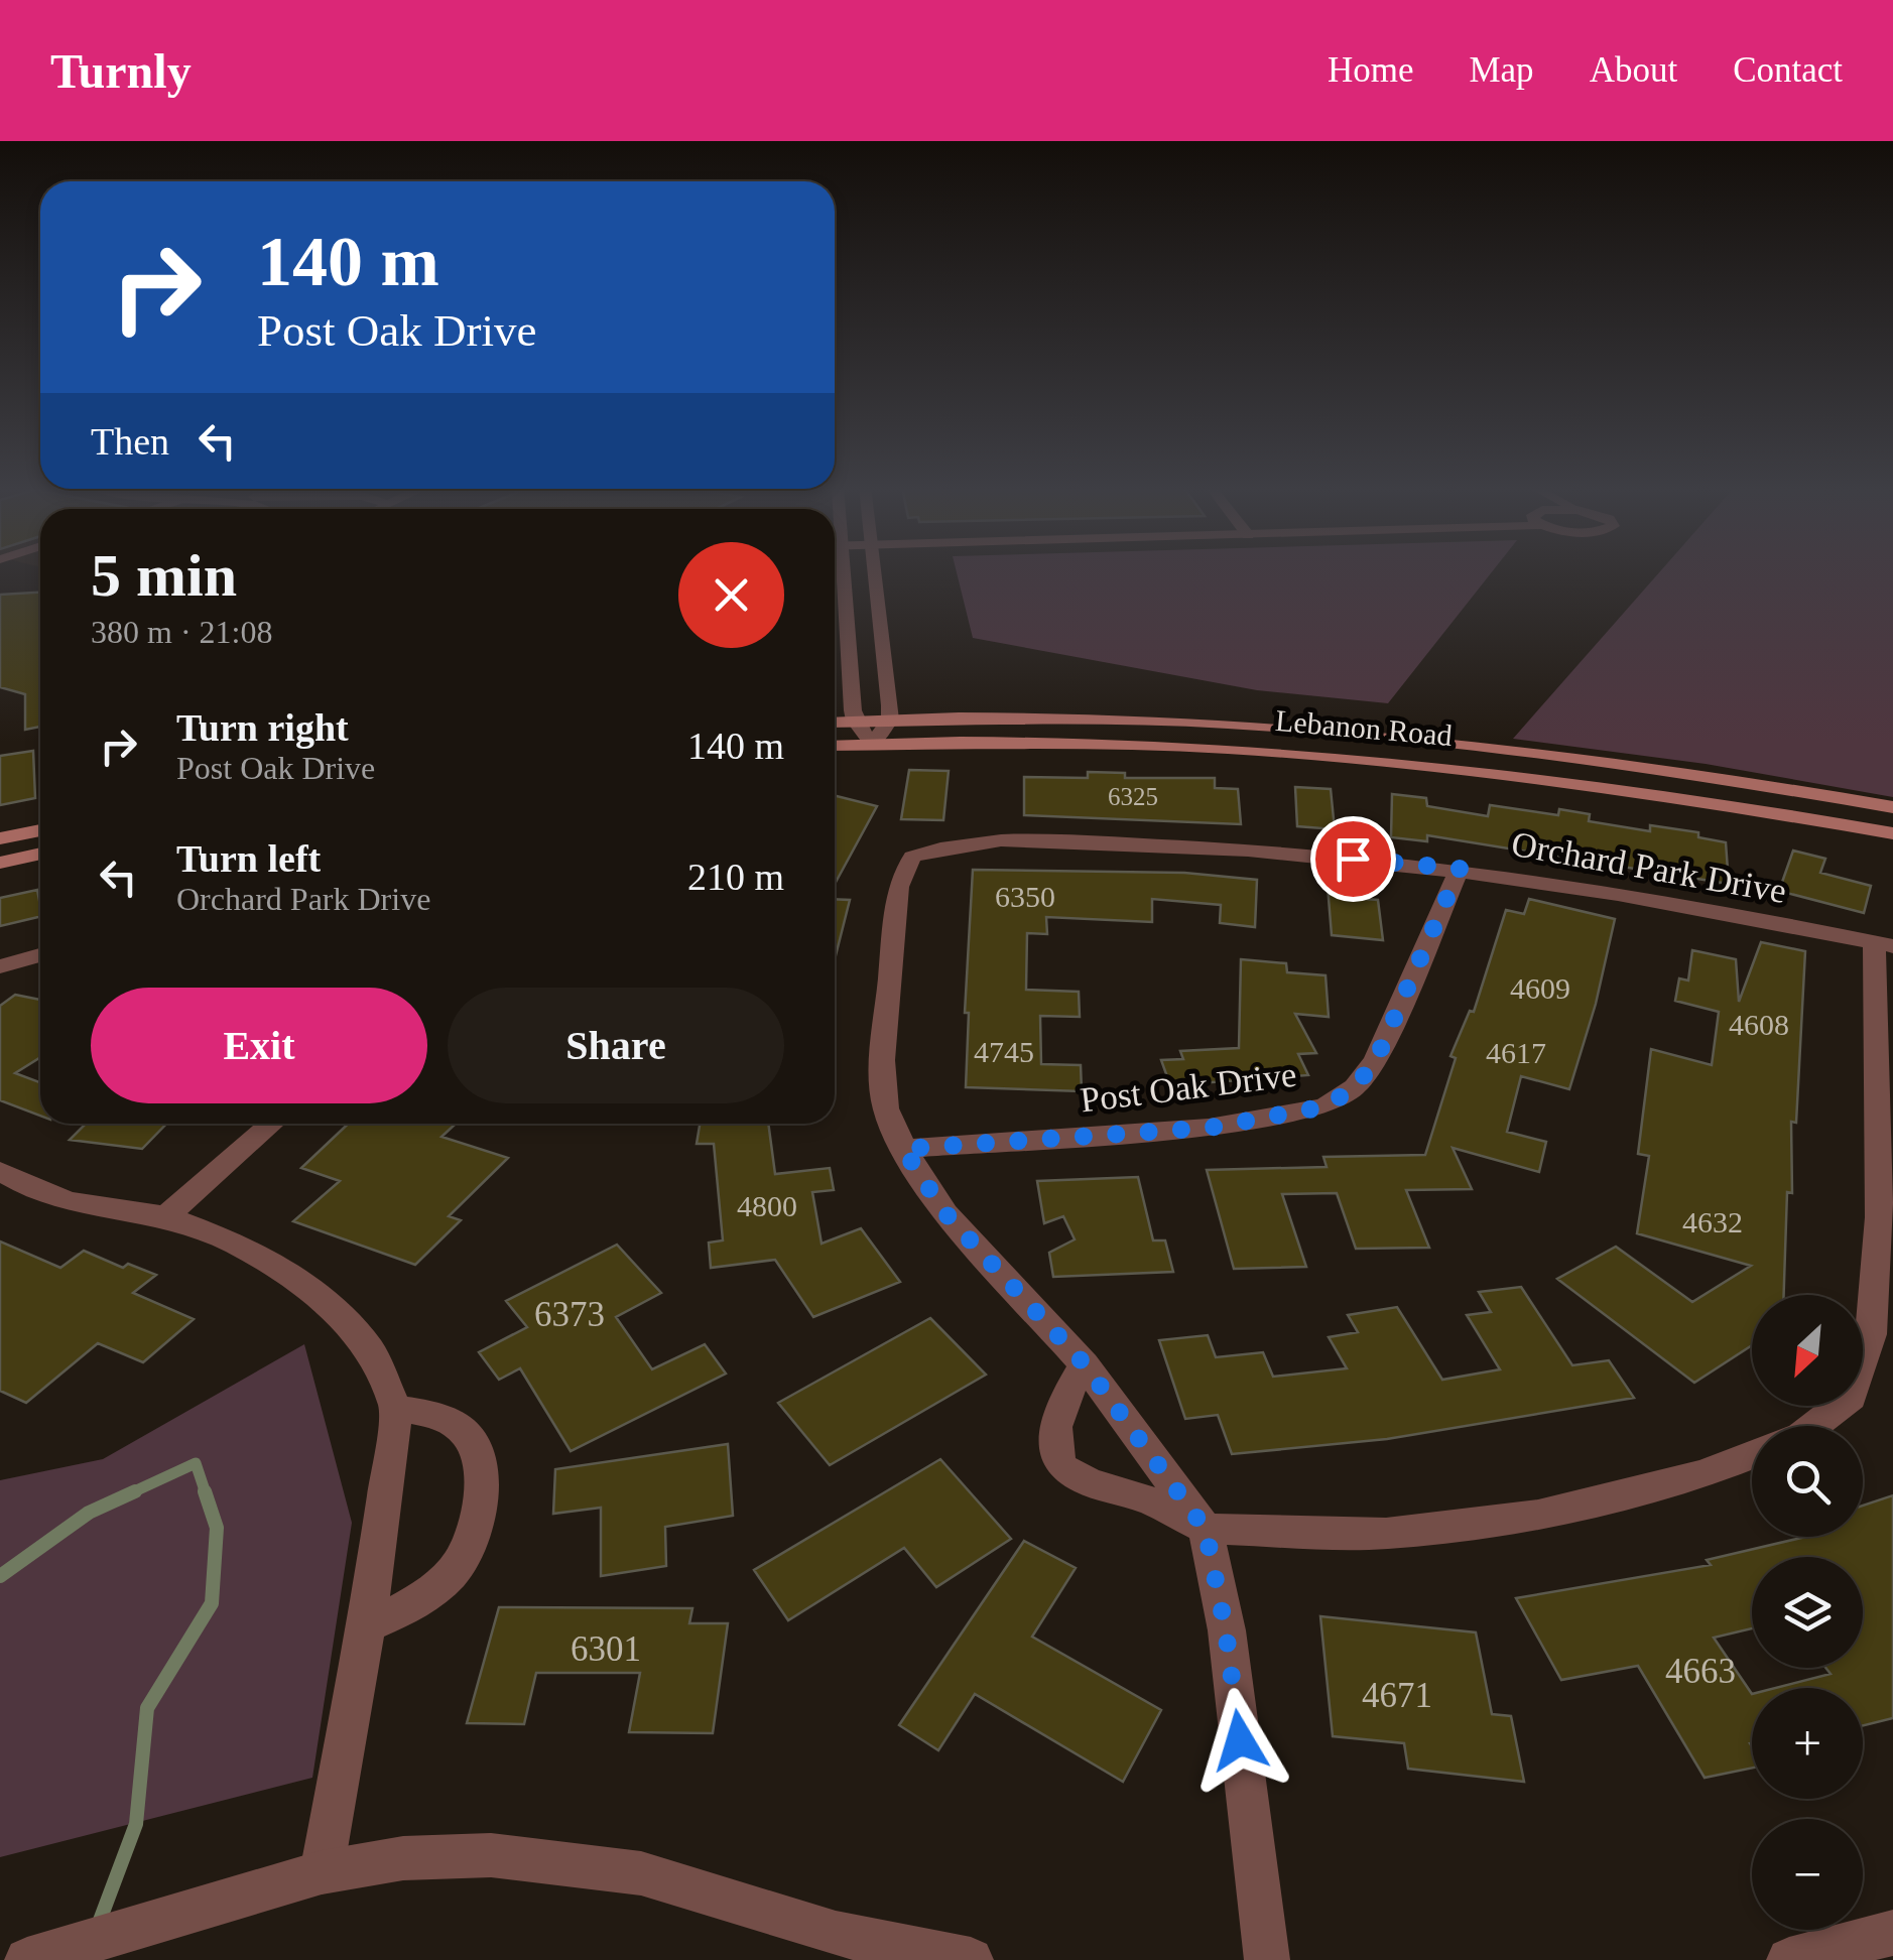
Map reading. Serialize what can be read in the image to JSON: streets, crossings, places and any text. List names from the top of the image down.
{
  "streets": {
    "main road": ["Lebanon Road"],
    "street": ["Orchard Park Drive", "Post Oak Drive"]
  },
  "crossings": [
    ["Orchard Park Drive", "Post Oak Drive"]
  ],
  "house_numbers": [
    "6325",
    "6350",
    "4609",
    "4608",
    "4745",
    "4617",
    "4800",
    "4632",
    "6373",
    "6301",
    "4663",
    "4671"
  ],
  "north": "bottom left",
  "page": {
    "header": "Turnly",
    "nav": [
      "Home",
      "Map",
      "About",
      "Contact"
    ],
    "turn": ["140 m", "Post Oak Drive"],
    "then": "Then",
    "heading": ["5 min", "380 m · 21:08"],
    "list": [
      {
        "name": "Turn right",
        "note": "Post Oak Drive",
        "value": "140 m"
      },
      {
        "name": "Turn left",
        "note": "Orchard Park Drive",
        "value": "210 m"
      }
    ],
    "buttons": ["Exit", "Share"],
    "map_buttons": ["+", "−"]
  }
}
